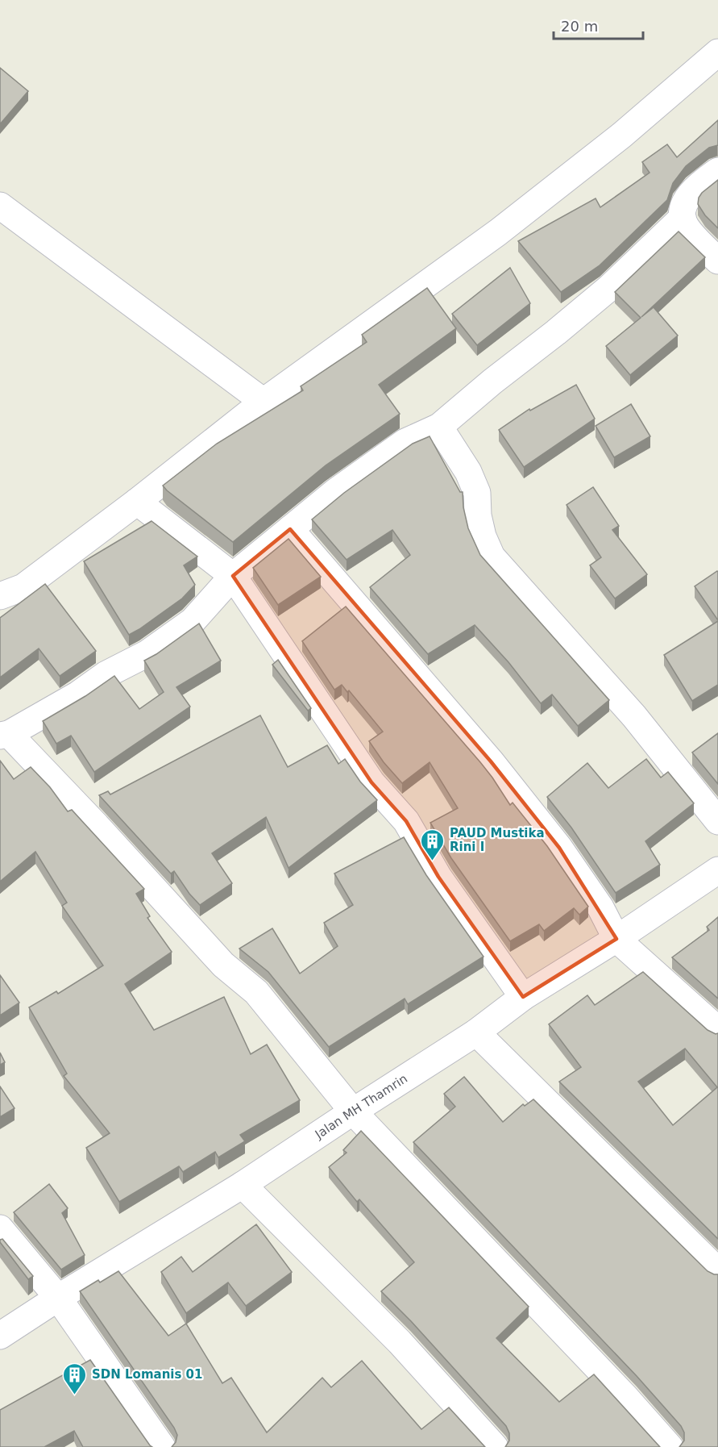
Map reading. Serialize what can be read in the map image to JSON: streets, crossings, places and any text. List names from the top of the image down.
{
  "streets": {
    "street": ["Jalan MH Thamrin"]
  },
  "places": {
    "building": ["PAUD Mustika Rini I", "SDN Lomanis 01"]
  },
  "scale_bar": "20 m"
}
